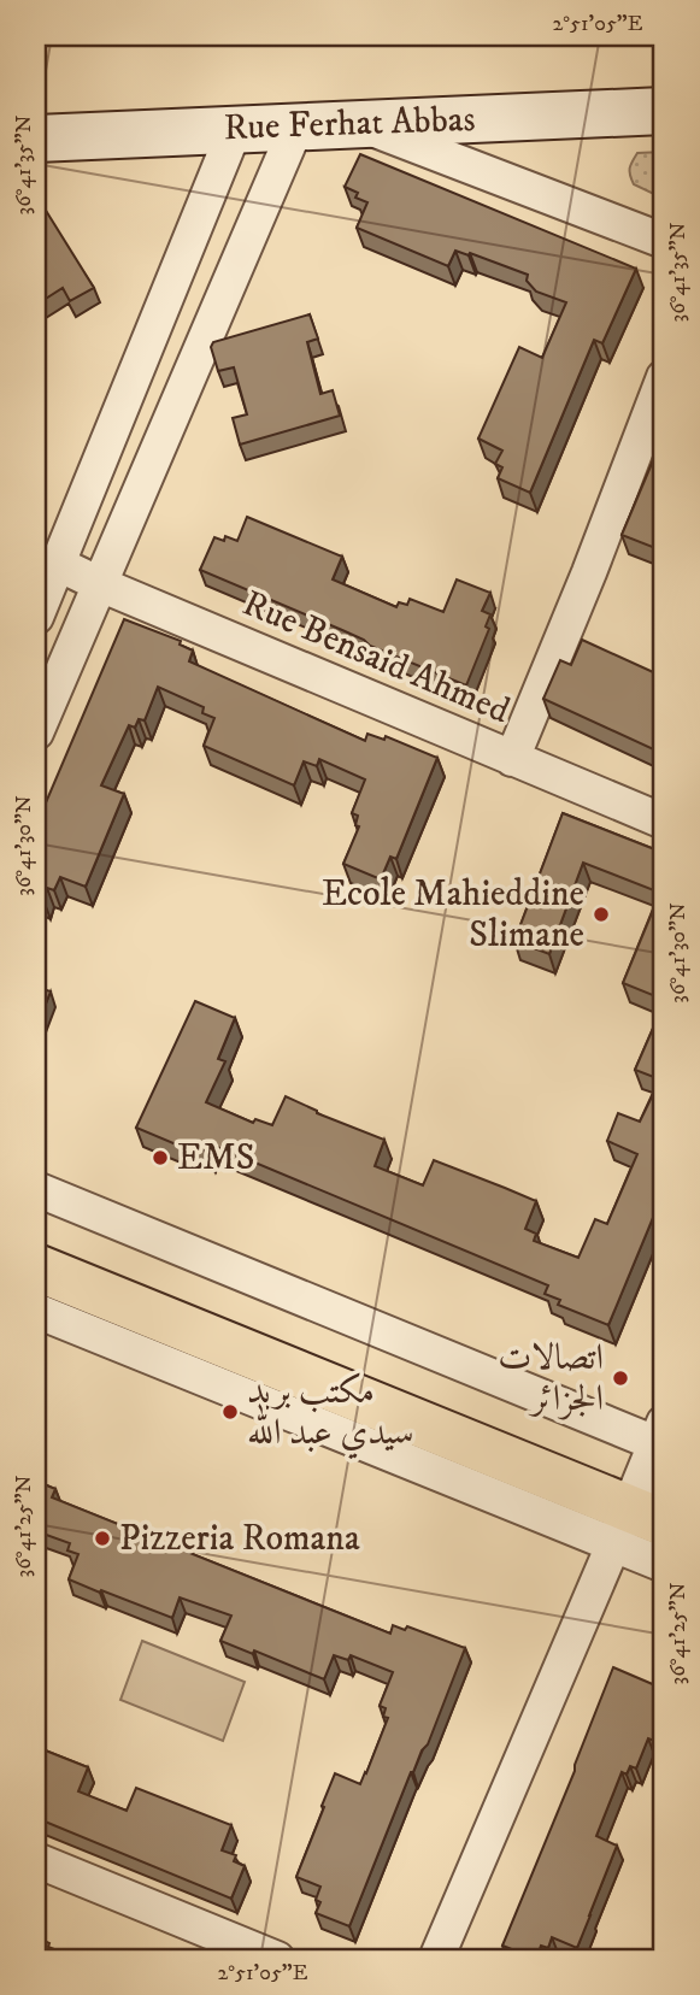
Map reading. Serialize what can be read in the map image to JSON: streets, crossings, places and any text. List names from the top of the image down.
{
  "streets": {
    "street": ["Rue Ferhat Abbas", "Rue Bensaid Ahmed"]
  },
  "places": [
    "Ecole Mahieddine Slimane",
    "EMS",
    "اتصالات الجزائر",
    "مكتب بريد سيدي عبد الله",
    "Pizzeria Romana"
  ],
  "coordinates": [
    "2°51'05\"E",
    "36°41'35\"N",
    "36°41'30\"N",
    "36°41'25\"N"
  ]
}
